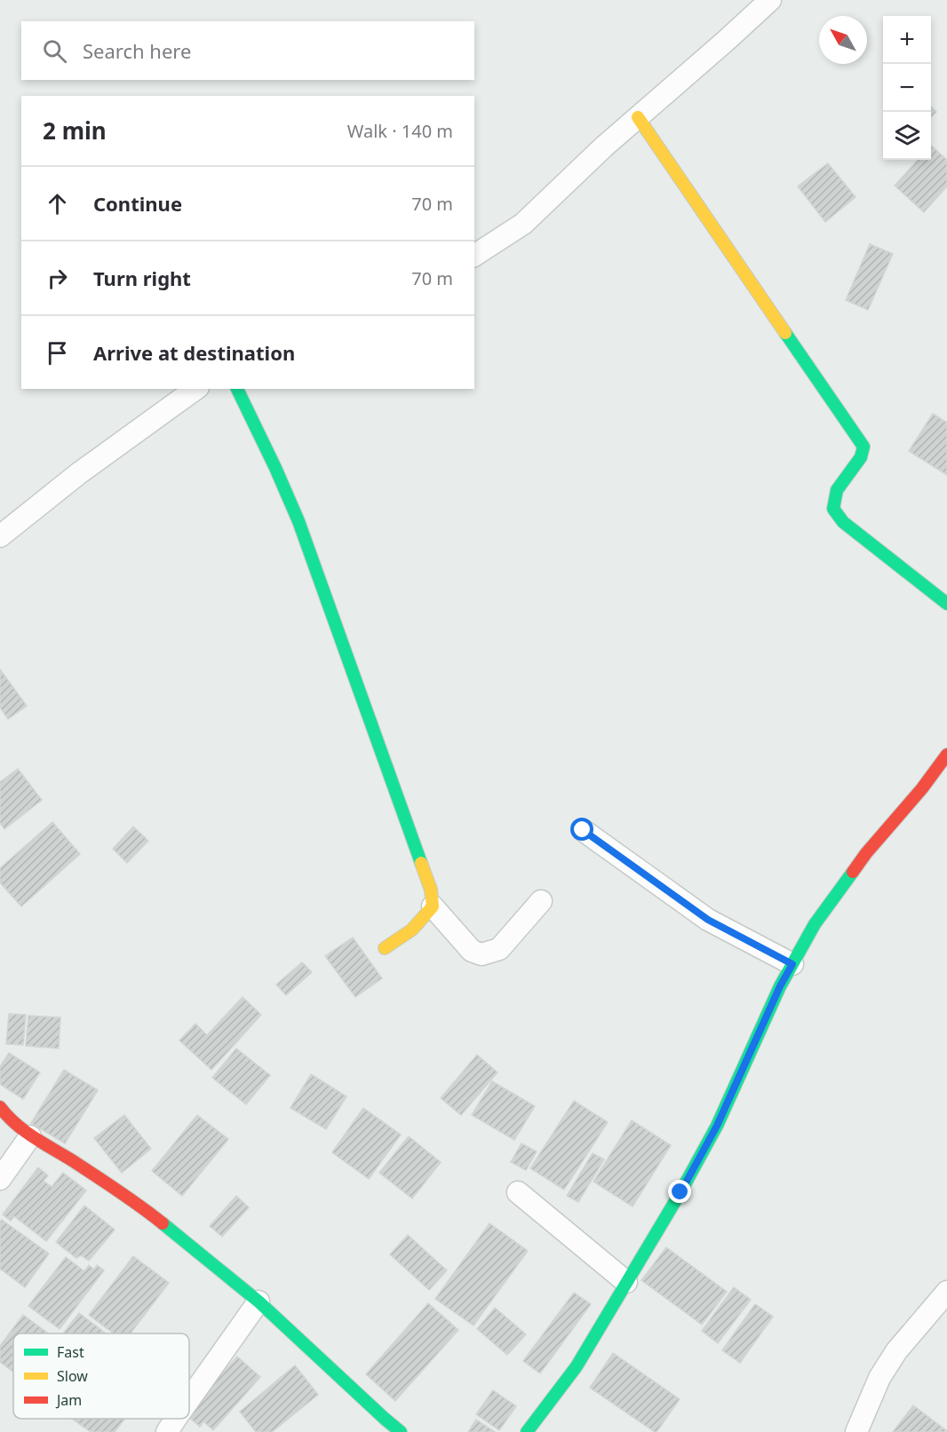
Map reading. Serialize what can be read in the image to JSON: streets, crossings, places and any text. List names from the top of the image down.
{
  "legend": ["Fast", "Slow", "Jam"],
  "north": "top left",
  "page": {
    "map_buttons": ["+", "−"],
    "search": "Search here",
    "heading": ["2 min", "Walk · 140 m"],
    "list": [
      ["Continue", "70 m"],
      ["Turn right", "70 m"],
      "Arrive at destination"
    ]
  }
}
